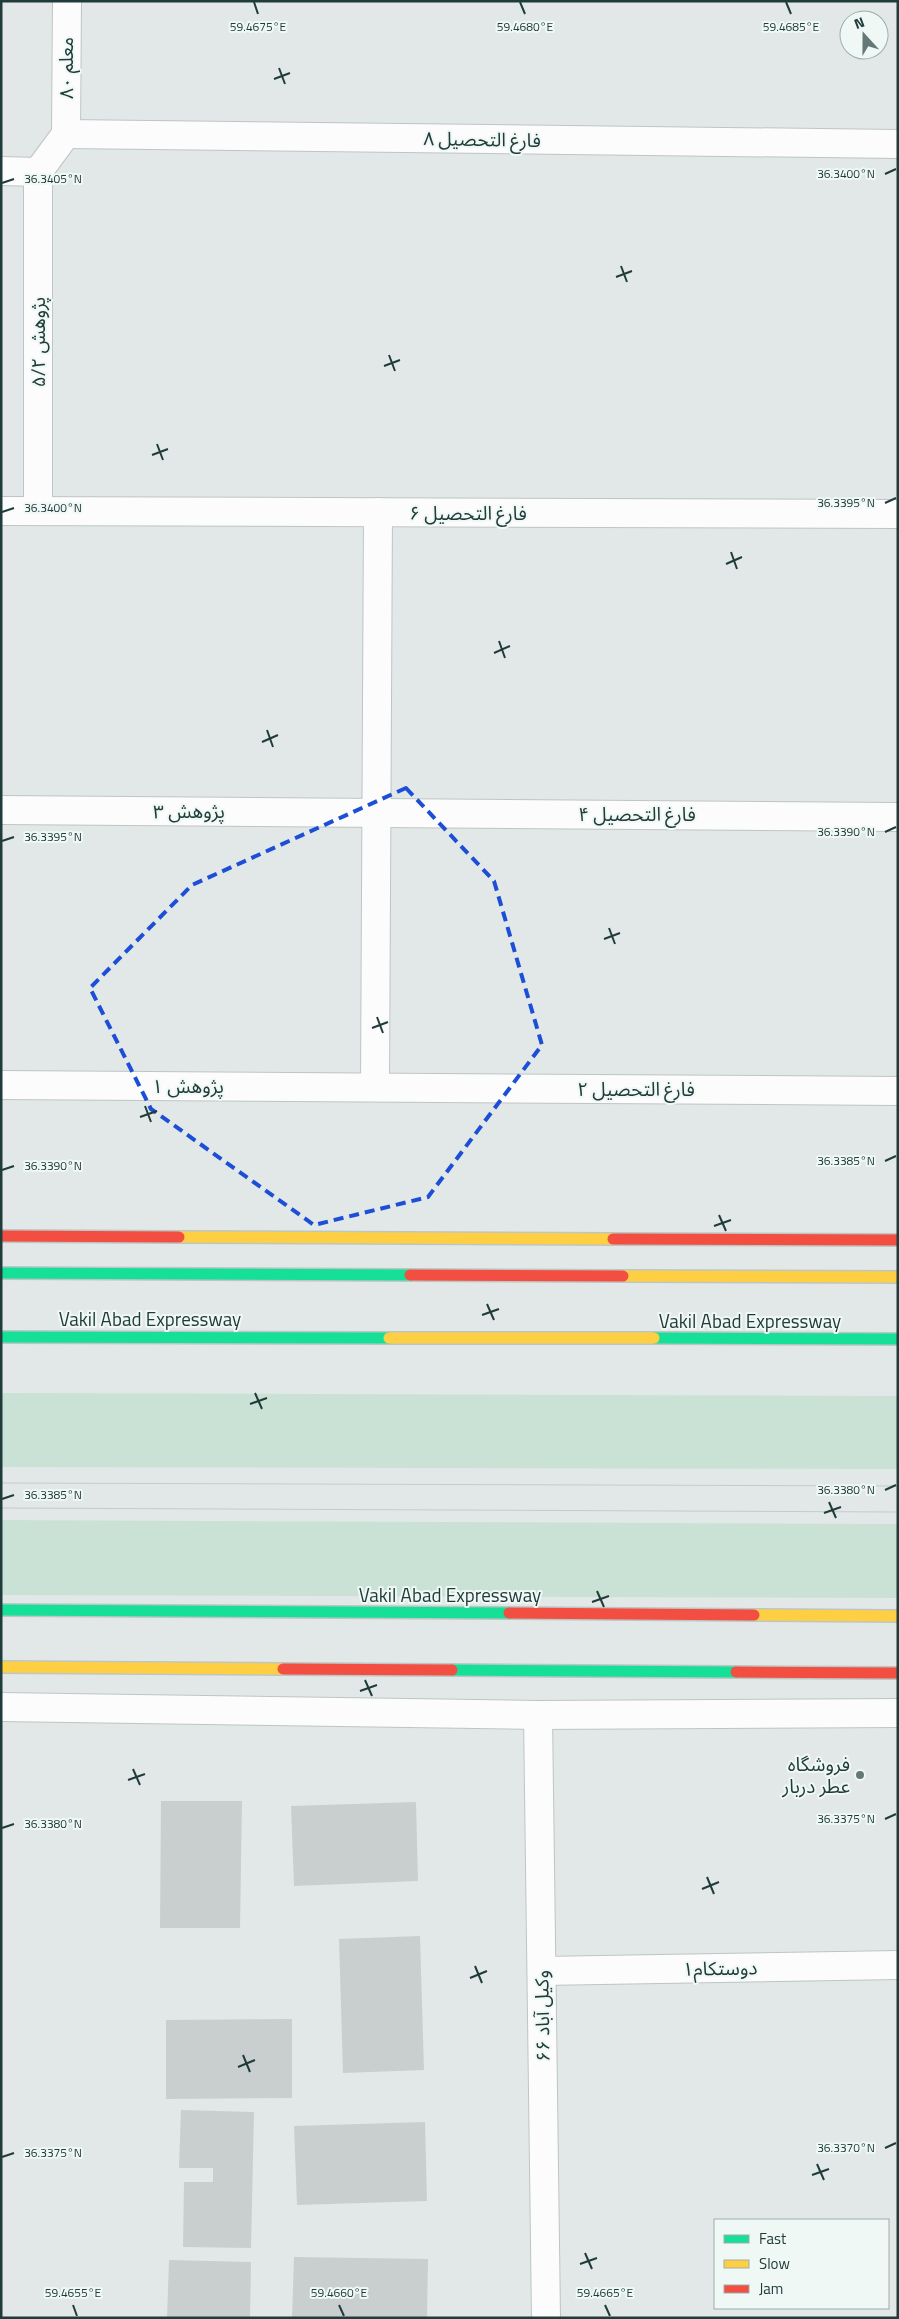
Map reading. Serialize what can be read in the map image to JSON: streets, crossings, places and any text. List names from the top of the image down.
{
  "streets": {
    "main road": ["Vakil Abad Expressway"],
    "street": [
      "معلم ۸۰",
      "فارغ التحصیل ۸",
      "پژوهش ۵/۲",
      "فارغ التحصیل ۶",
      "پژوهش ۳",
      "فارغ التحصیل ۴",
      "پژوهش ۱",
      "فارغ التحصیل ۲",
      "دوستکام۱",
      "وکیل آباد ۶۶"
    ]
  },
  "crossings": [
    ["معلم ۸۰", "فارغ التحصیل ۸"],
    ["پژوهش ۵/۲", "فارغ التحصیل ۶"],
    ["پژوهش ۳", "فارغ التحصیل ۴"],
    ["پژوهش ۱", "فارغ التحصیل ۲"],
    ["دوستکام۱", "وکیل آباد ۶۶"]
  ],
  "places": ["فروشگاه عطر دربار"],
  "legend": ["Fast", "Slow", "Jam"],
  "north": "top",
  "coordinates": [
    "59.4675°E",
    "59.4680°E",
    "59.4685°E",
    "36.3400°N",
    "36.3405°N",
    "36.3395°N",
    "36.3390°N",
    "36.3385°N",
    "36.3380°N",
    "36.3375°N",
    "36.3370°N",
    "59.4655°E",
    "59.4660°E",
    "59.4665°E"
  ]
}
